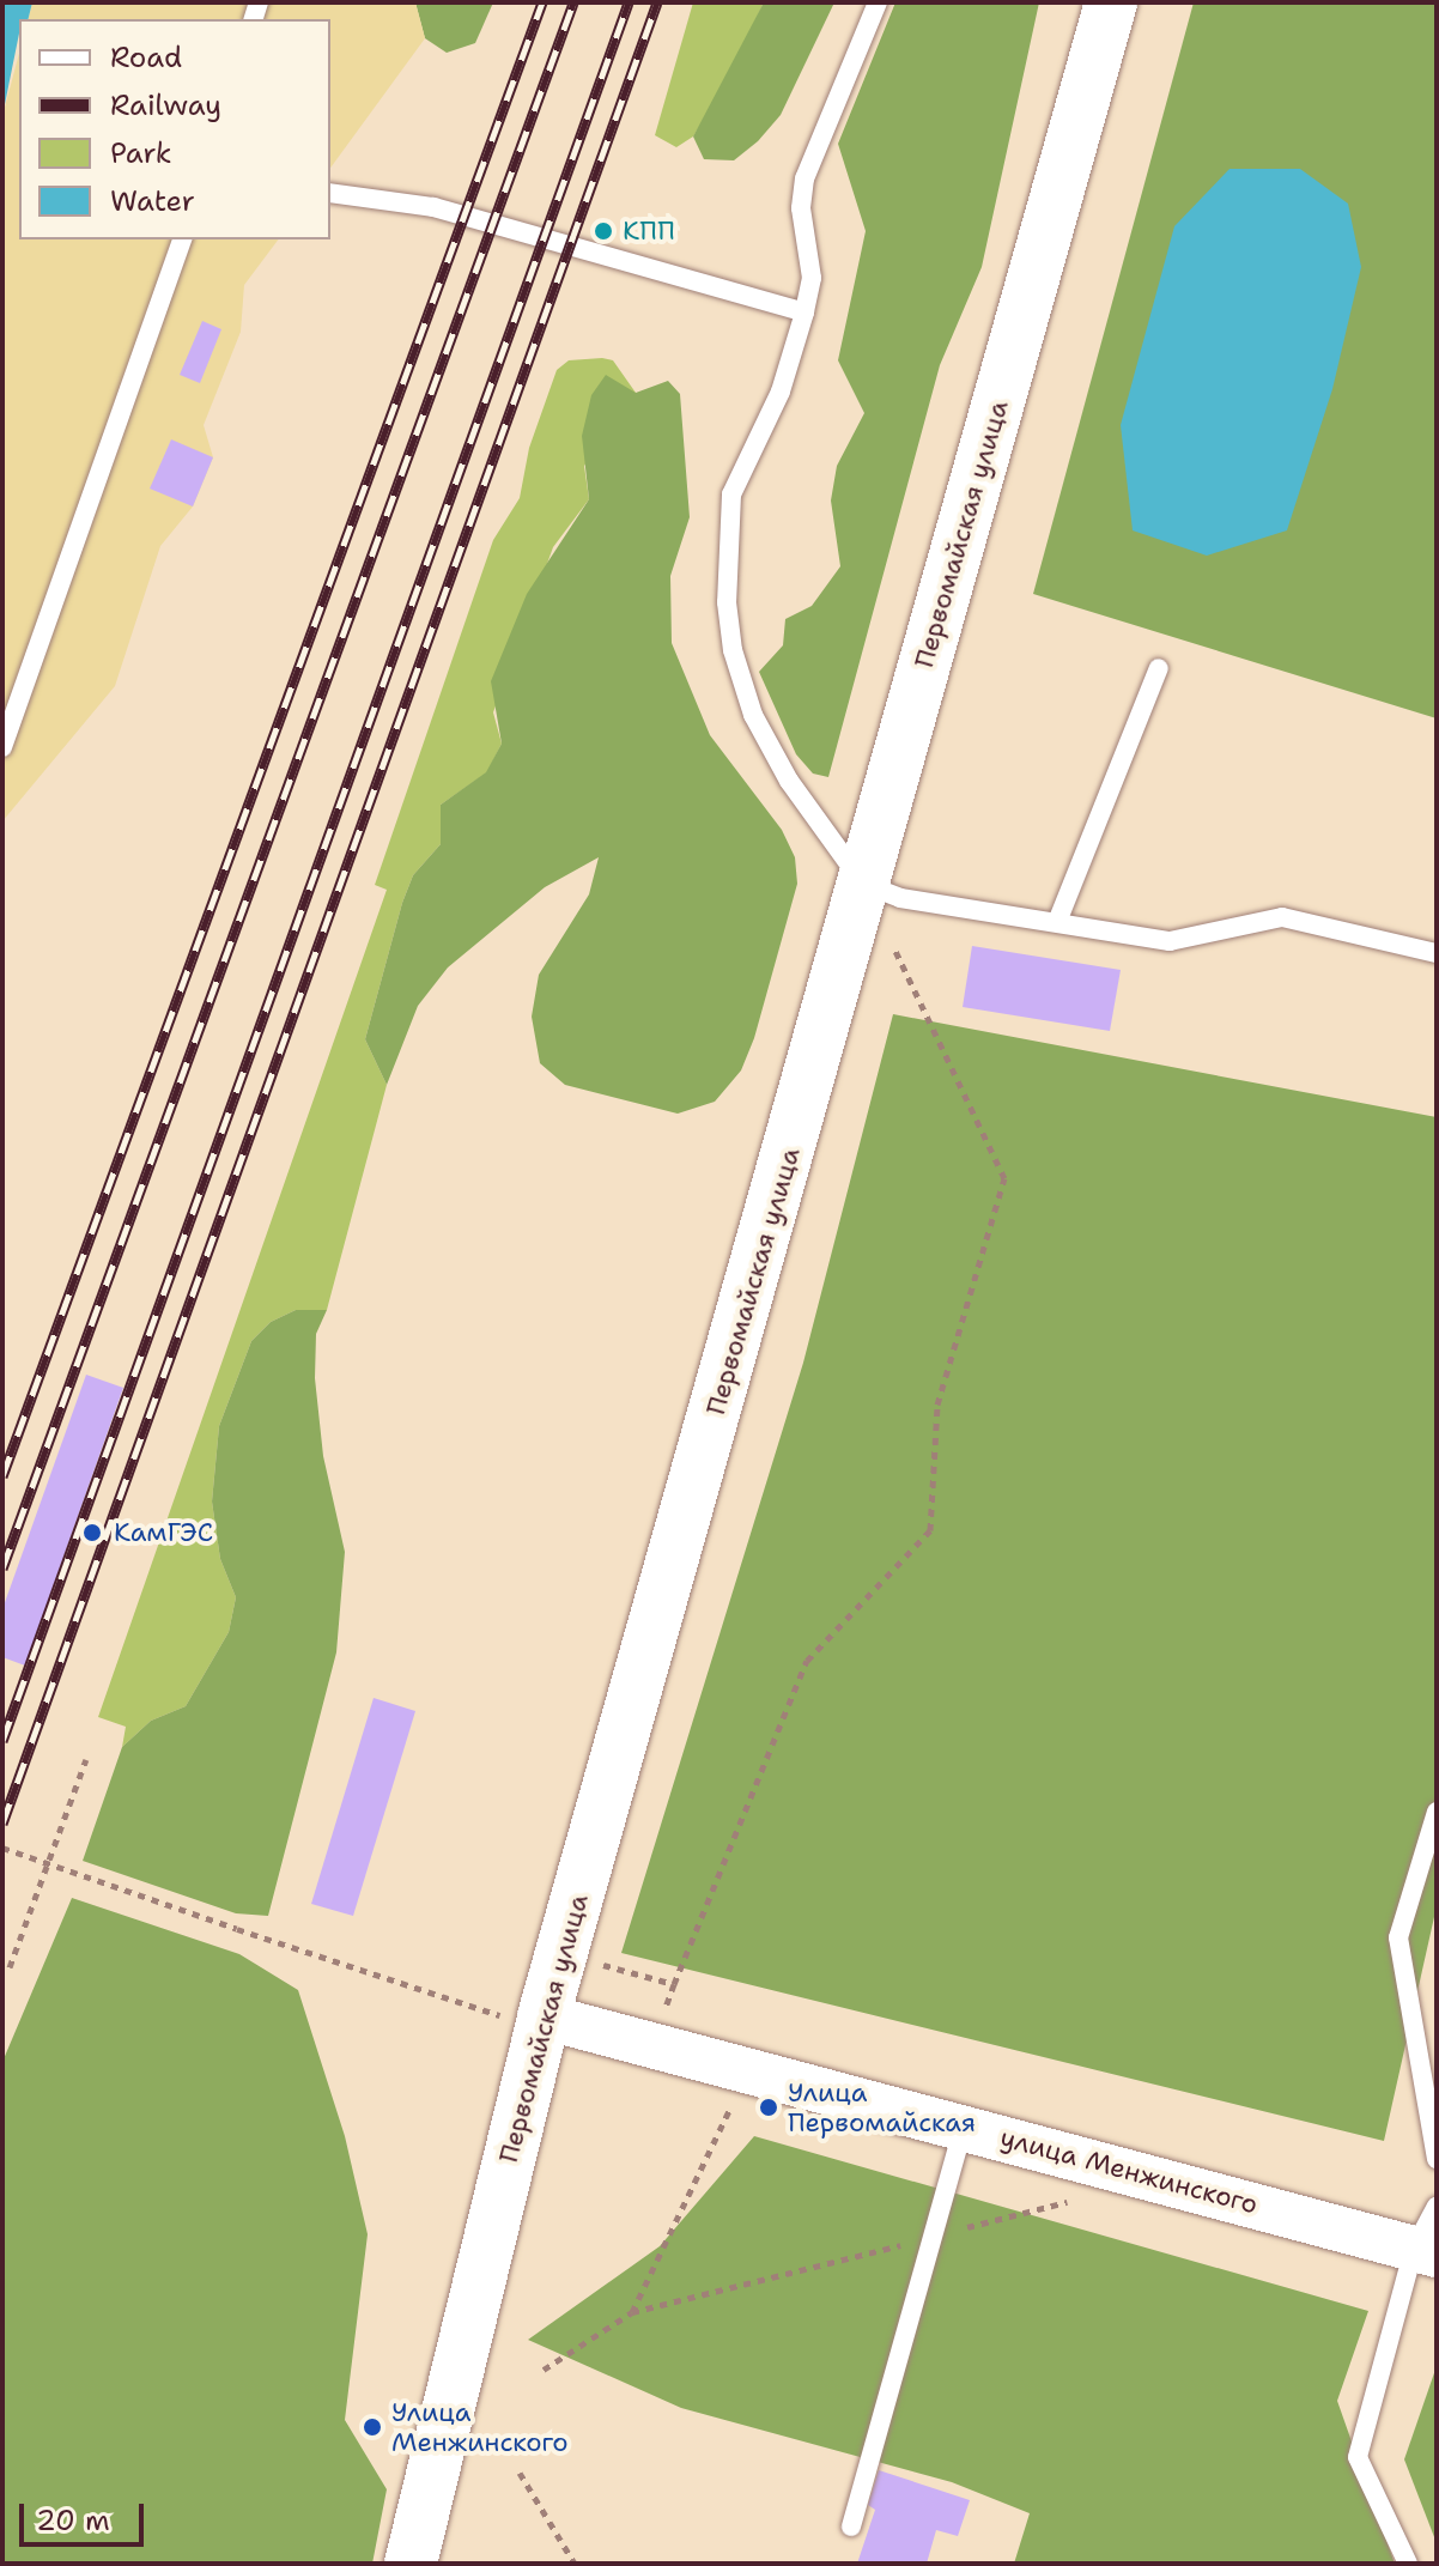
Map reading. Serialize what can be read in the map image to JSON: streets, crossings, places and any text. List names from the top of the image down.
{
  "streets": {
    "main road": ["Первомайская улица"],
    "street": ["улица Менжинского"]
  },
  "crossings": [
    ["Первомайская улица", "улица Менжинского"]
  ],
  "places": [
    "КПП",
    "КамГЭС",
    "Улица Первомайская",
    "Улица Менжинского"
  ],
  "legend": [
    "Road",
    "Railway",
    "Park",
    "Water"
  ],
  "scale_bar": "20 m"
}
